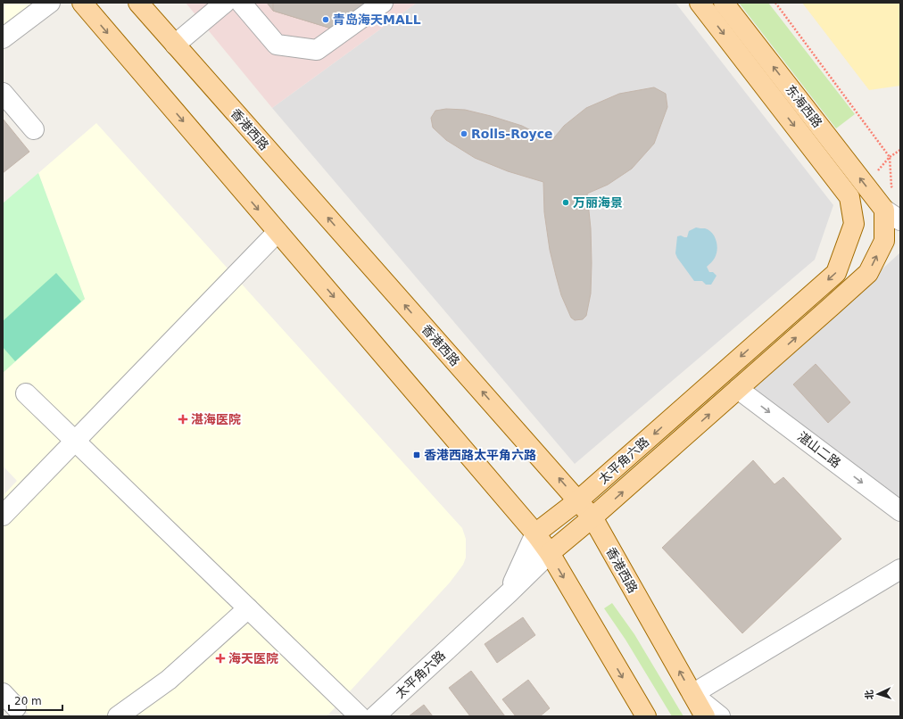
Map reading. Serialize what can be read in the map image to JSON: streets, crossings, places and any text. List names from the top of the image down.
{
  "streets": {
    "main road": ["东海西路", "香港西路", "太平角六路"],
    "street": ["湛山二路"]
  },
  "crossings": [
    ["东海西路", "太平角六路"],
    ["香港西路", "太平角六路"],
    ["湛山二路", "太平角六路"]
  ],
  "one_way": ["湛山二路"],
  "places": {
    "other": ["青岛海天MALL", "Rolls-Royce", "万丽海景"],
    "health": ["湛海医院", "海天医院"],
    "transit": ["香港西路太平角六路"]
  },
  "scale_bar": "20 m",
  "north": "left"
}
